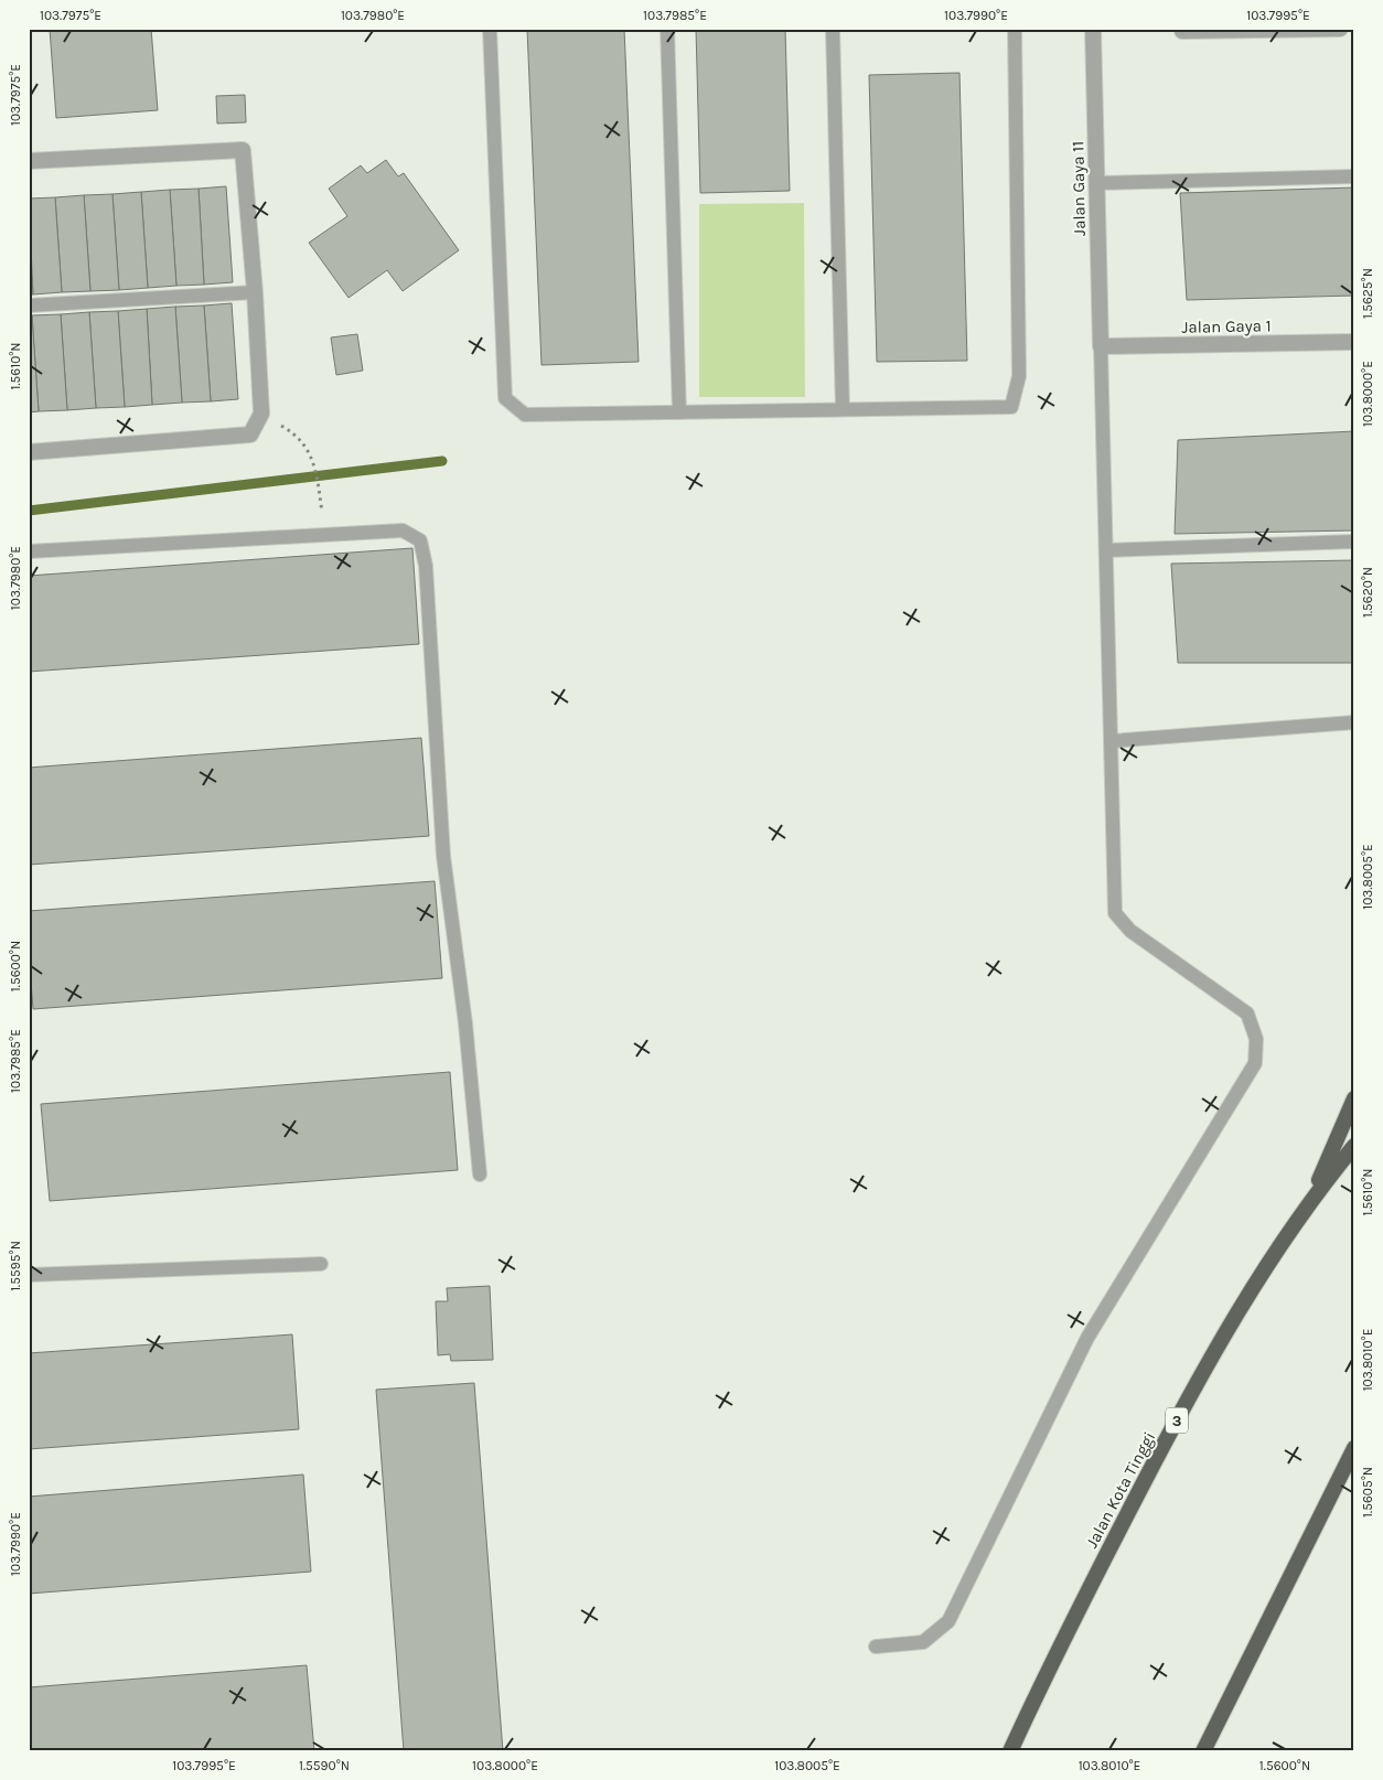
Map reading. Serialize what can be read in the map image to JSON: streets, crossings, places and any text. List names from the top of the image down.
{
  "streets": {
    "highway": ["3", "Jalan Kota Tinggi"],
    "street": ["Jalan Gaya 11", "Jalan Gaya 1"]
  },
  "crossings": [
    ["Jalan Gaya 11", "Jalan Gaya 1"]
  ],
  "coordinates": [
    "103.7975°E",
    "103.7980°E",
    "103.7985°E",
    "103.7990°E",
    "103.7995°E",
    "1.5625°N",
    "1.5610°N",
    "103.8000°E",
    "1.5620°N",
    "103.8005°E",
    "1.5600°N",
    "1.5595°N",
    "103.8010°E",
    "1.5605°N",
    "1.5590°N"
  ]
}
